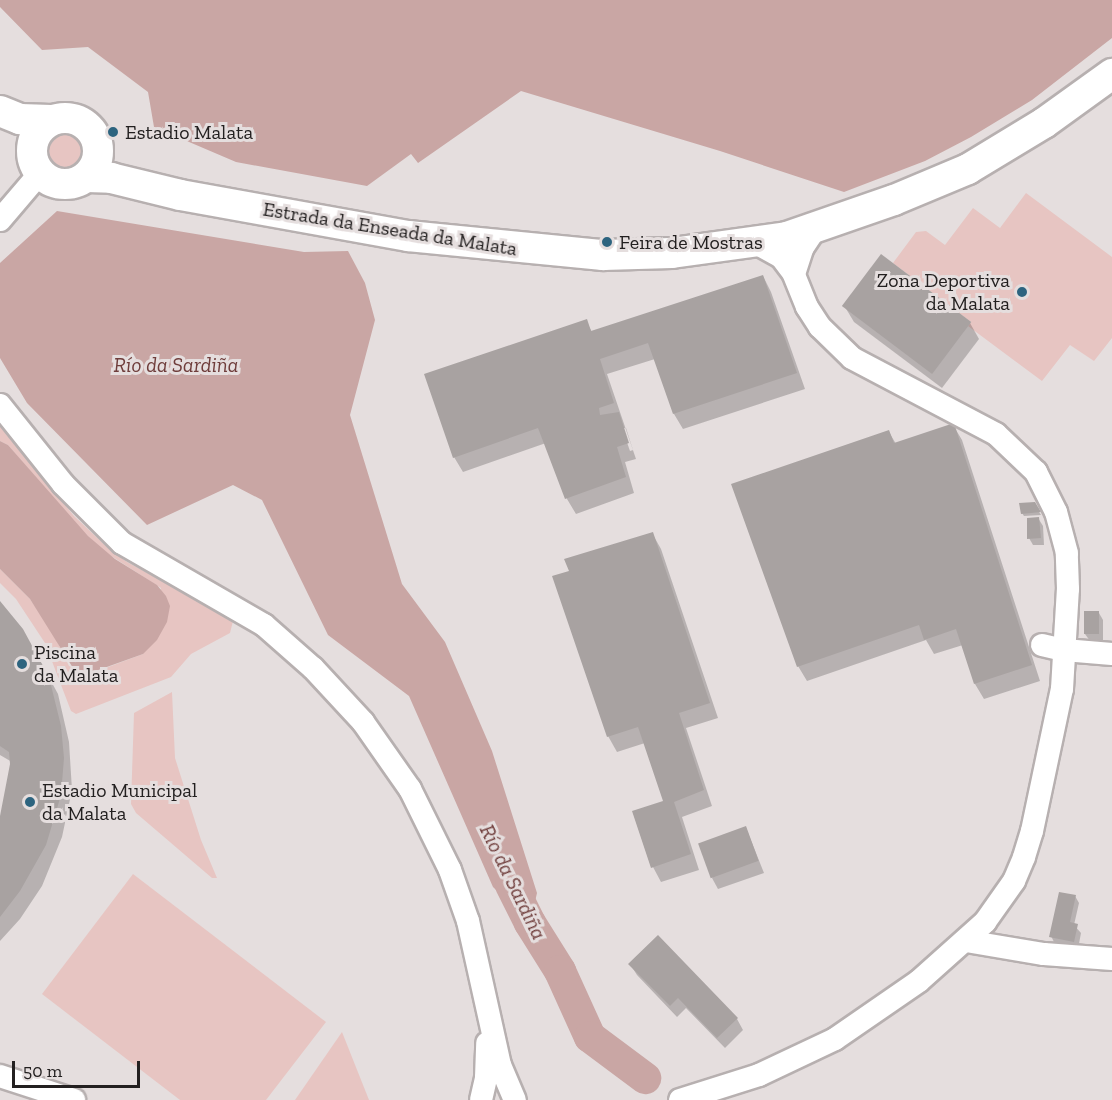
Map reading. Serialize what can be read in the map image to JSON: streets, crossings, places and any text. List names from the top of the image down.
{
  "streets": {
    "main road": ["Estrada da Enseada da Malata"]
  },
  "water": ["Río da Sardiña"],
  "places": [
    "Estadio Malata",
    "Feira de Mostras",
    "Zona Deportiva da Malata",
    "Piscina da Malata",
    "Estadio Municipal da Malata"
  ],
  "scale_bar": "50 m"
}
